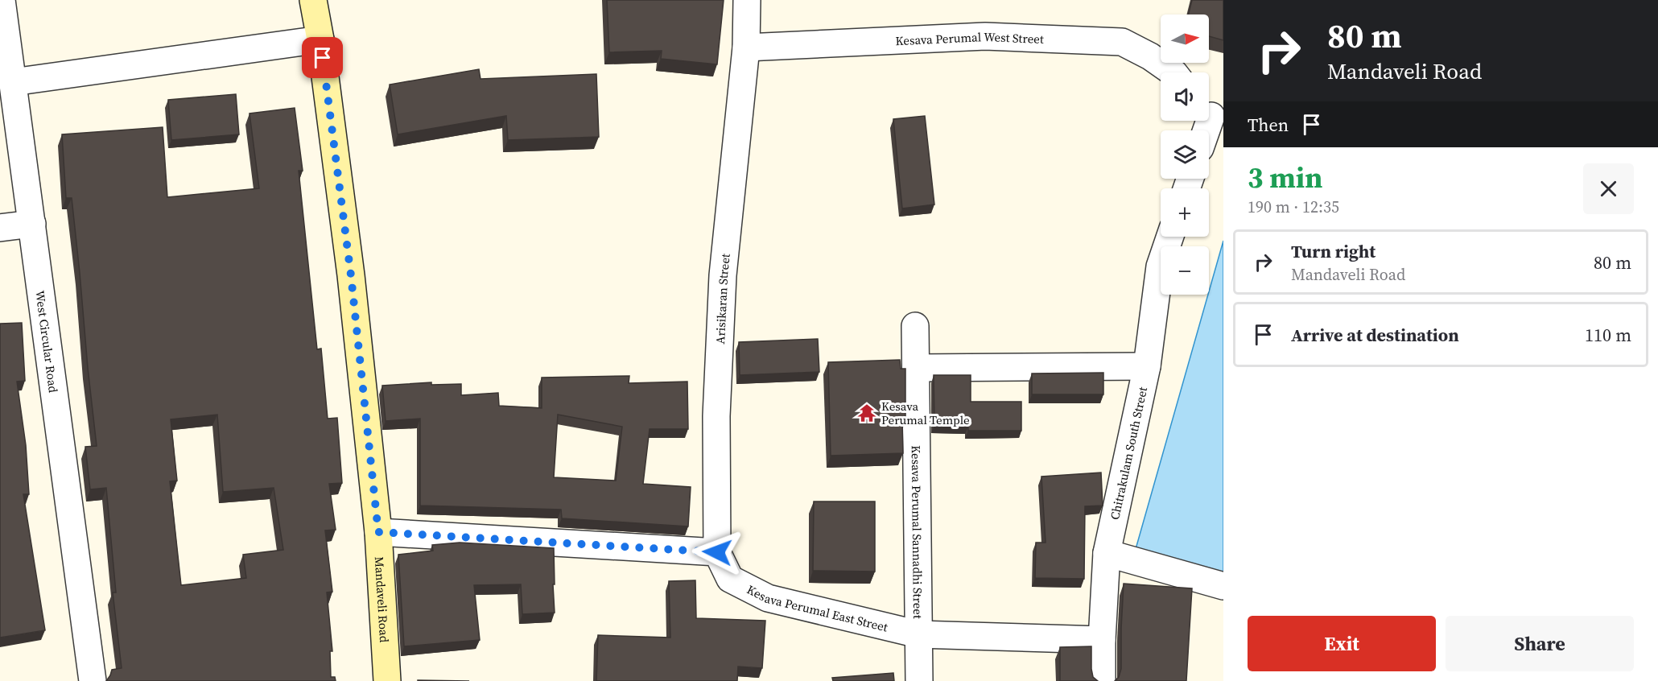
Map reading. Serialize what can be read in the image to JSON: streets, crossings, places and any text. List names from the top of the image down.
{
  "streets": {
    "street": [
      "Kesava Perumal West Street",
      "Arisikaran Street",
      "West Circular Road",
      "Chitrakulam South Street",
      "Kesava Perumal Sannadhi Street",
      "Mandaveli Road",
      "Kesava Perumal East Street"
    ]
  },
  "crossings": [
    ["Kesava Perumal West Street", "Arisikaran Street"],
    ["Arisikaran Street", "Kesava Perumal East Street"],
    ["Chitrakulam South Street", "Kesava Perumal East Street"],
    ["Kesava Perumal Sannadhi Street", "Kesava Perumal East Street"]
  ],
  "places": {
    "temple": ["Kesava Perumal Temple"]
  },
  "north": "right",
  "page": {
    "turn": ["80 m", "Mandaveli Road"],
    "map_buttons": ["+", "−"],
    "then": "Then",
    "heading": ["3 min", "190 m · 12:35"],
    "list": [
      {
        "name": "Turn right",
        "note": "Mandaveli Road",
        "value": "80 m"
      },
      {
        "name": "Arrive at destination",
        "value": "110 m"
      }
    ],
    "buttons": ["Exit", "Share"]
  }
}
